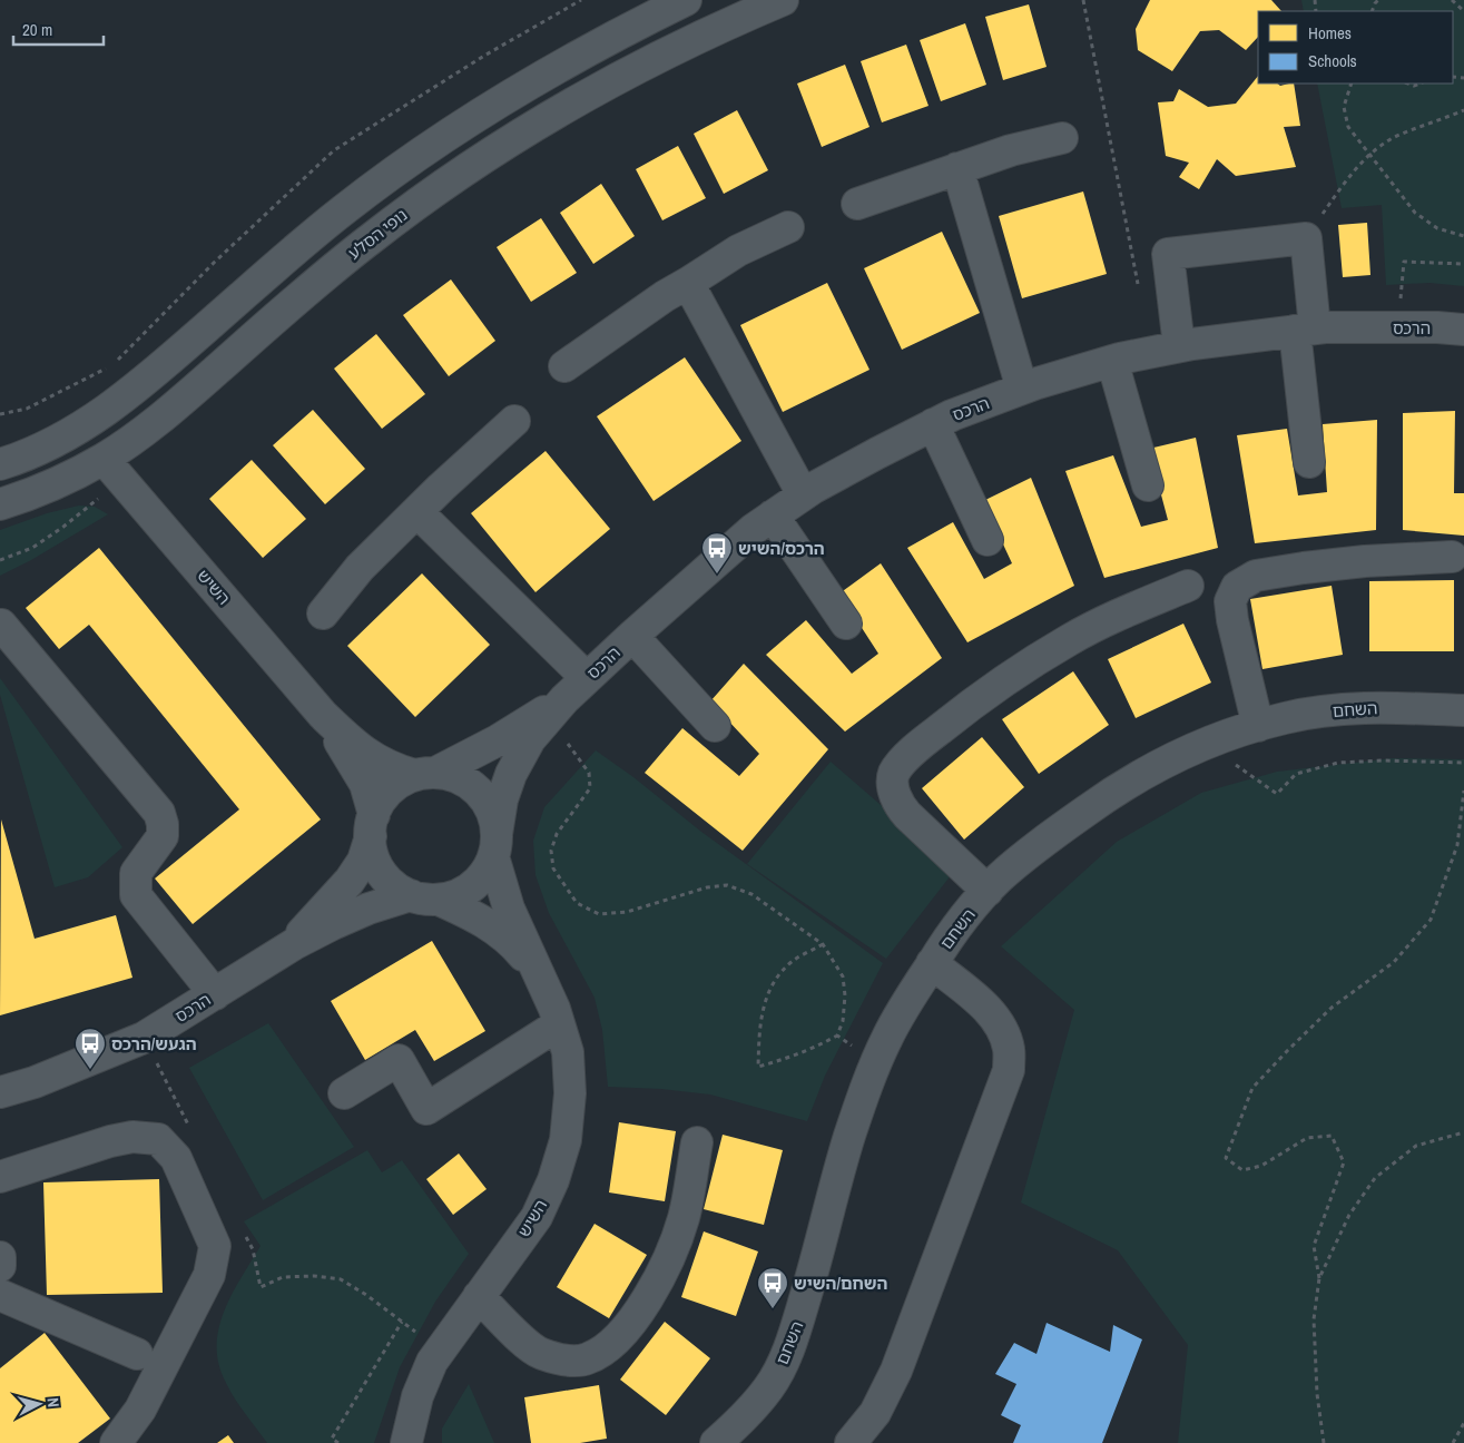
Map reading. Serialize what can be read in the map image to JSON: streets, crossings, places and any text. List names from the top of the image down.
{
  "streets": {
    "street": [
      "נופי הסלע",
      "הרכס",
      "השיש",
      "השחם"
    ]
  },
  "crossings": [
    ["נופי הסלע", "השיש"],
    ["הרכס", "השיש"]
  ],
  "places": {
    "bus stop": ["הרכס/השיש", "הגעש/הרכס", "השחם/השיש"]
  },
  "legend": ["Homes", "Schools"],
  "scale_bar": "20 m",
  "north": "right"
}
